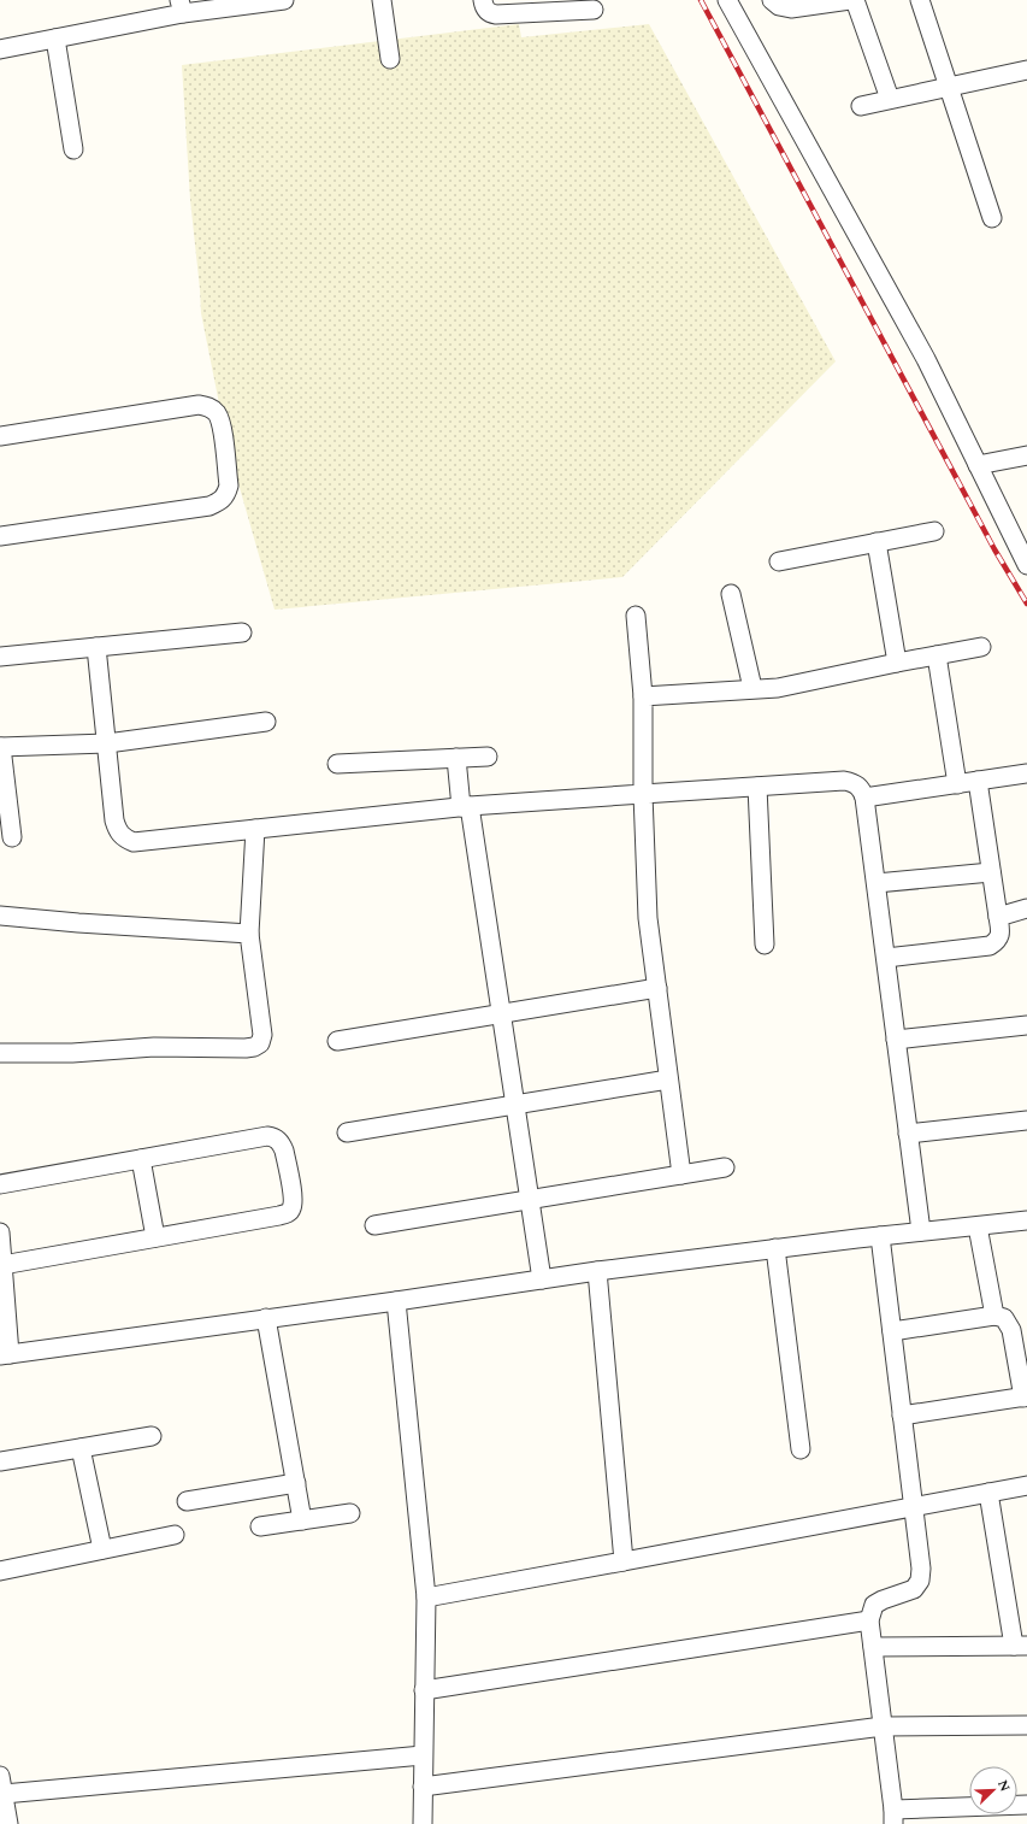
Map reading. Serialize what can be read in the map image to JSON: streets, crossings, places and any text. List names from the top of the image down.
{
  "north": "top right"
}
